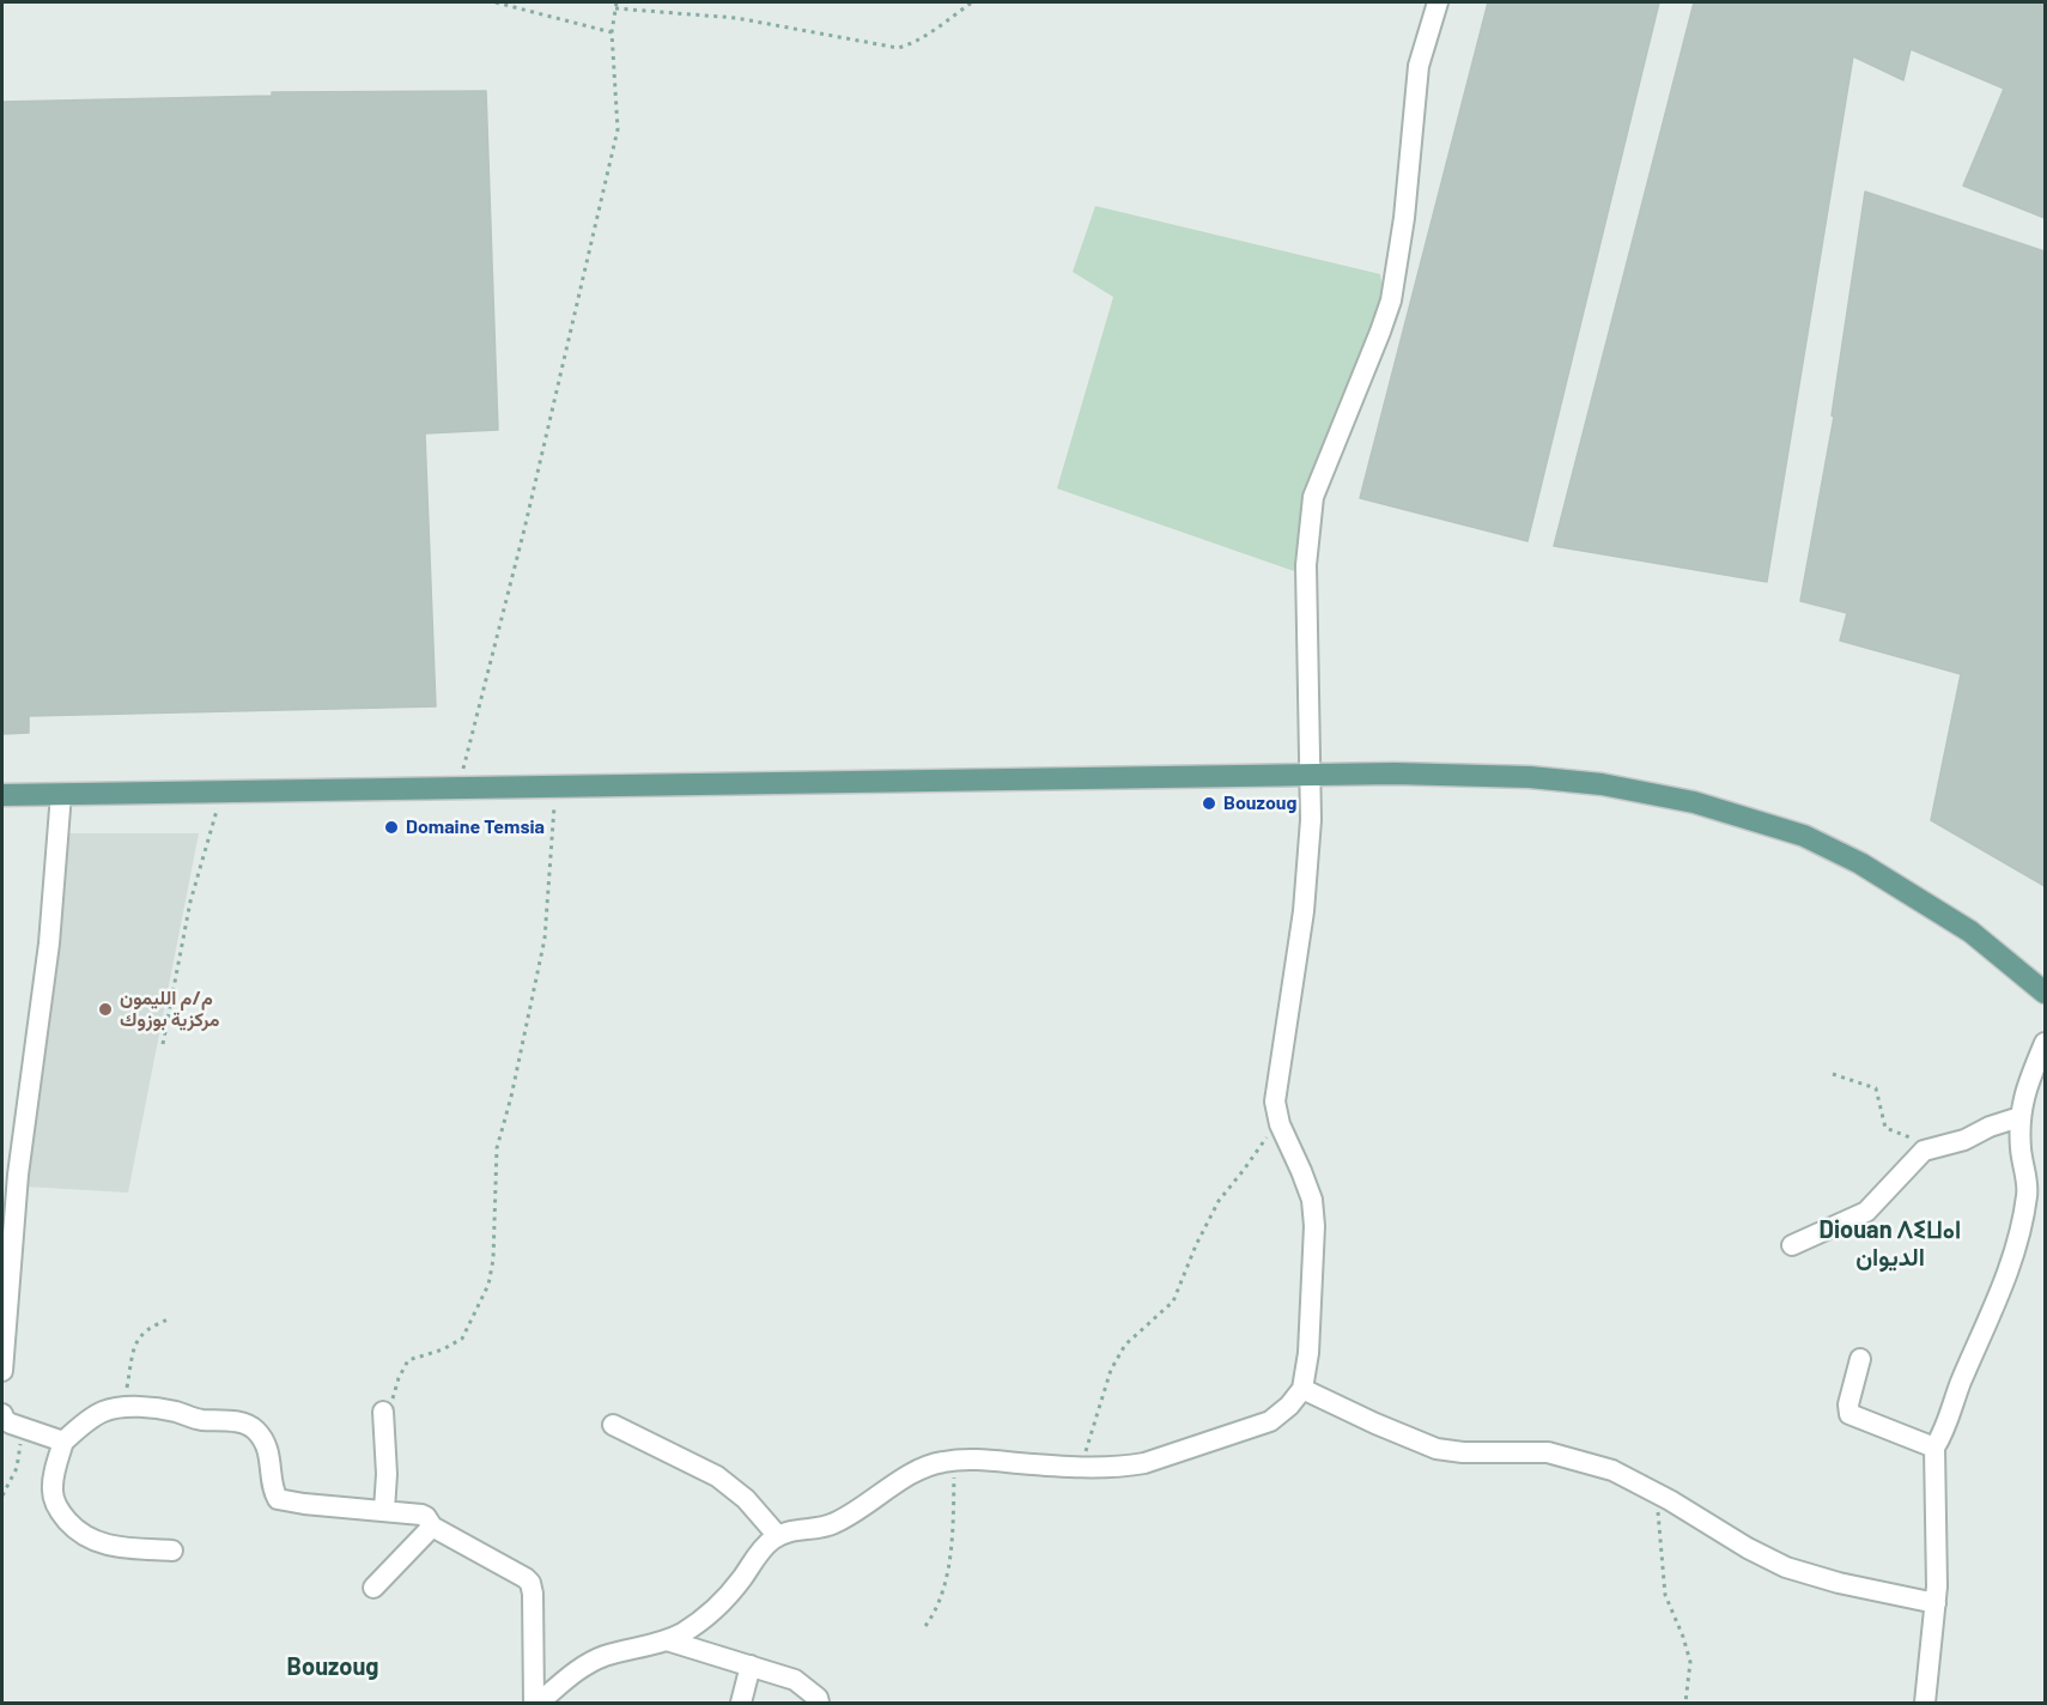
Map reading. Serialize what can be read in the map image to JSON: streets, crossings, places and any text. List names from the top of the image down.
{
  "districts": ["Diouan ⴷⵉⵡⴰⵏ الديوان", "Bouzoug"],
  "places": ["Bouzoug", "Domaine Temsia", "م/م الليمون مركزية بوزوك"]
}
